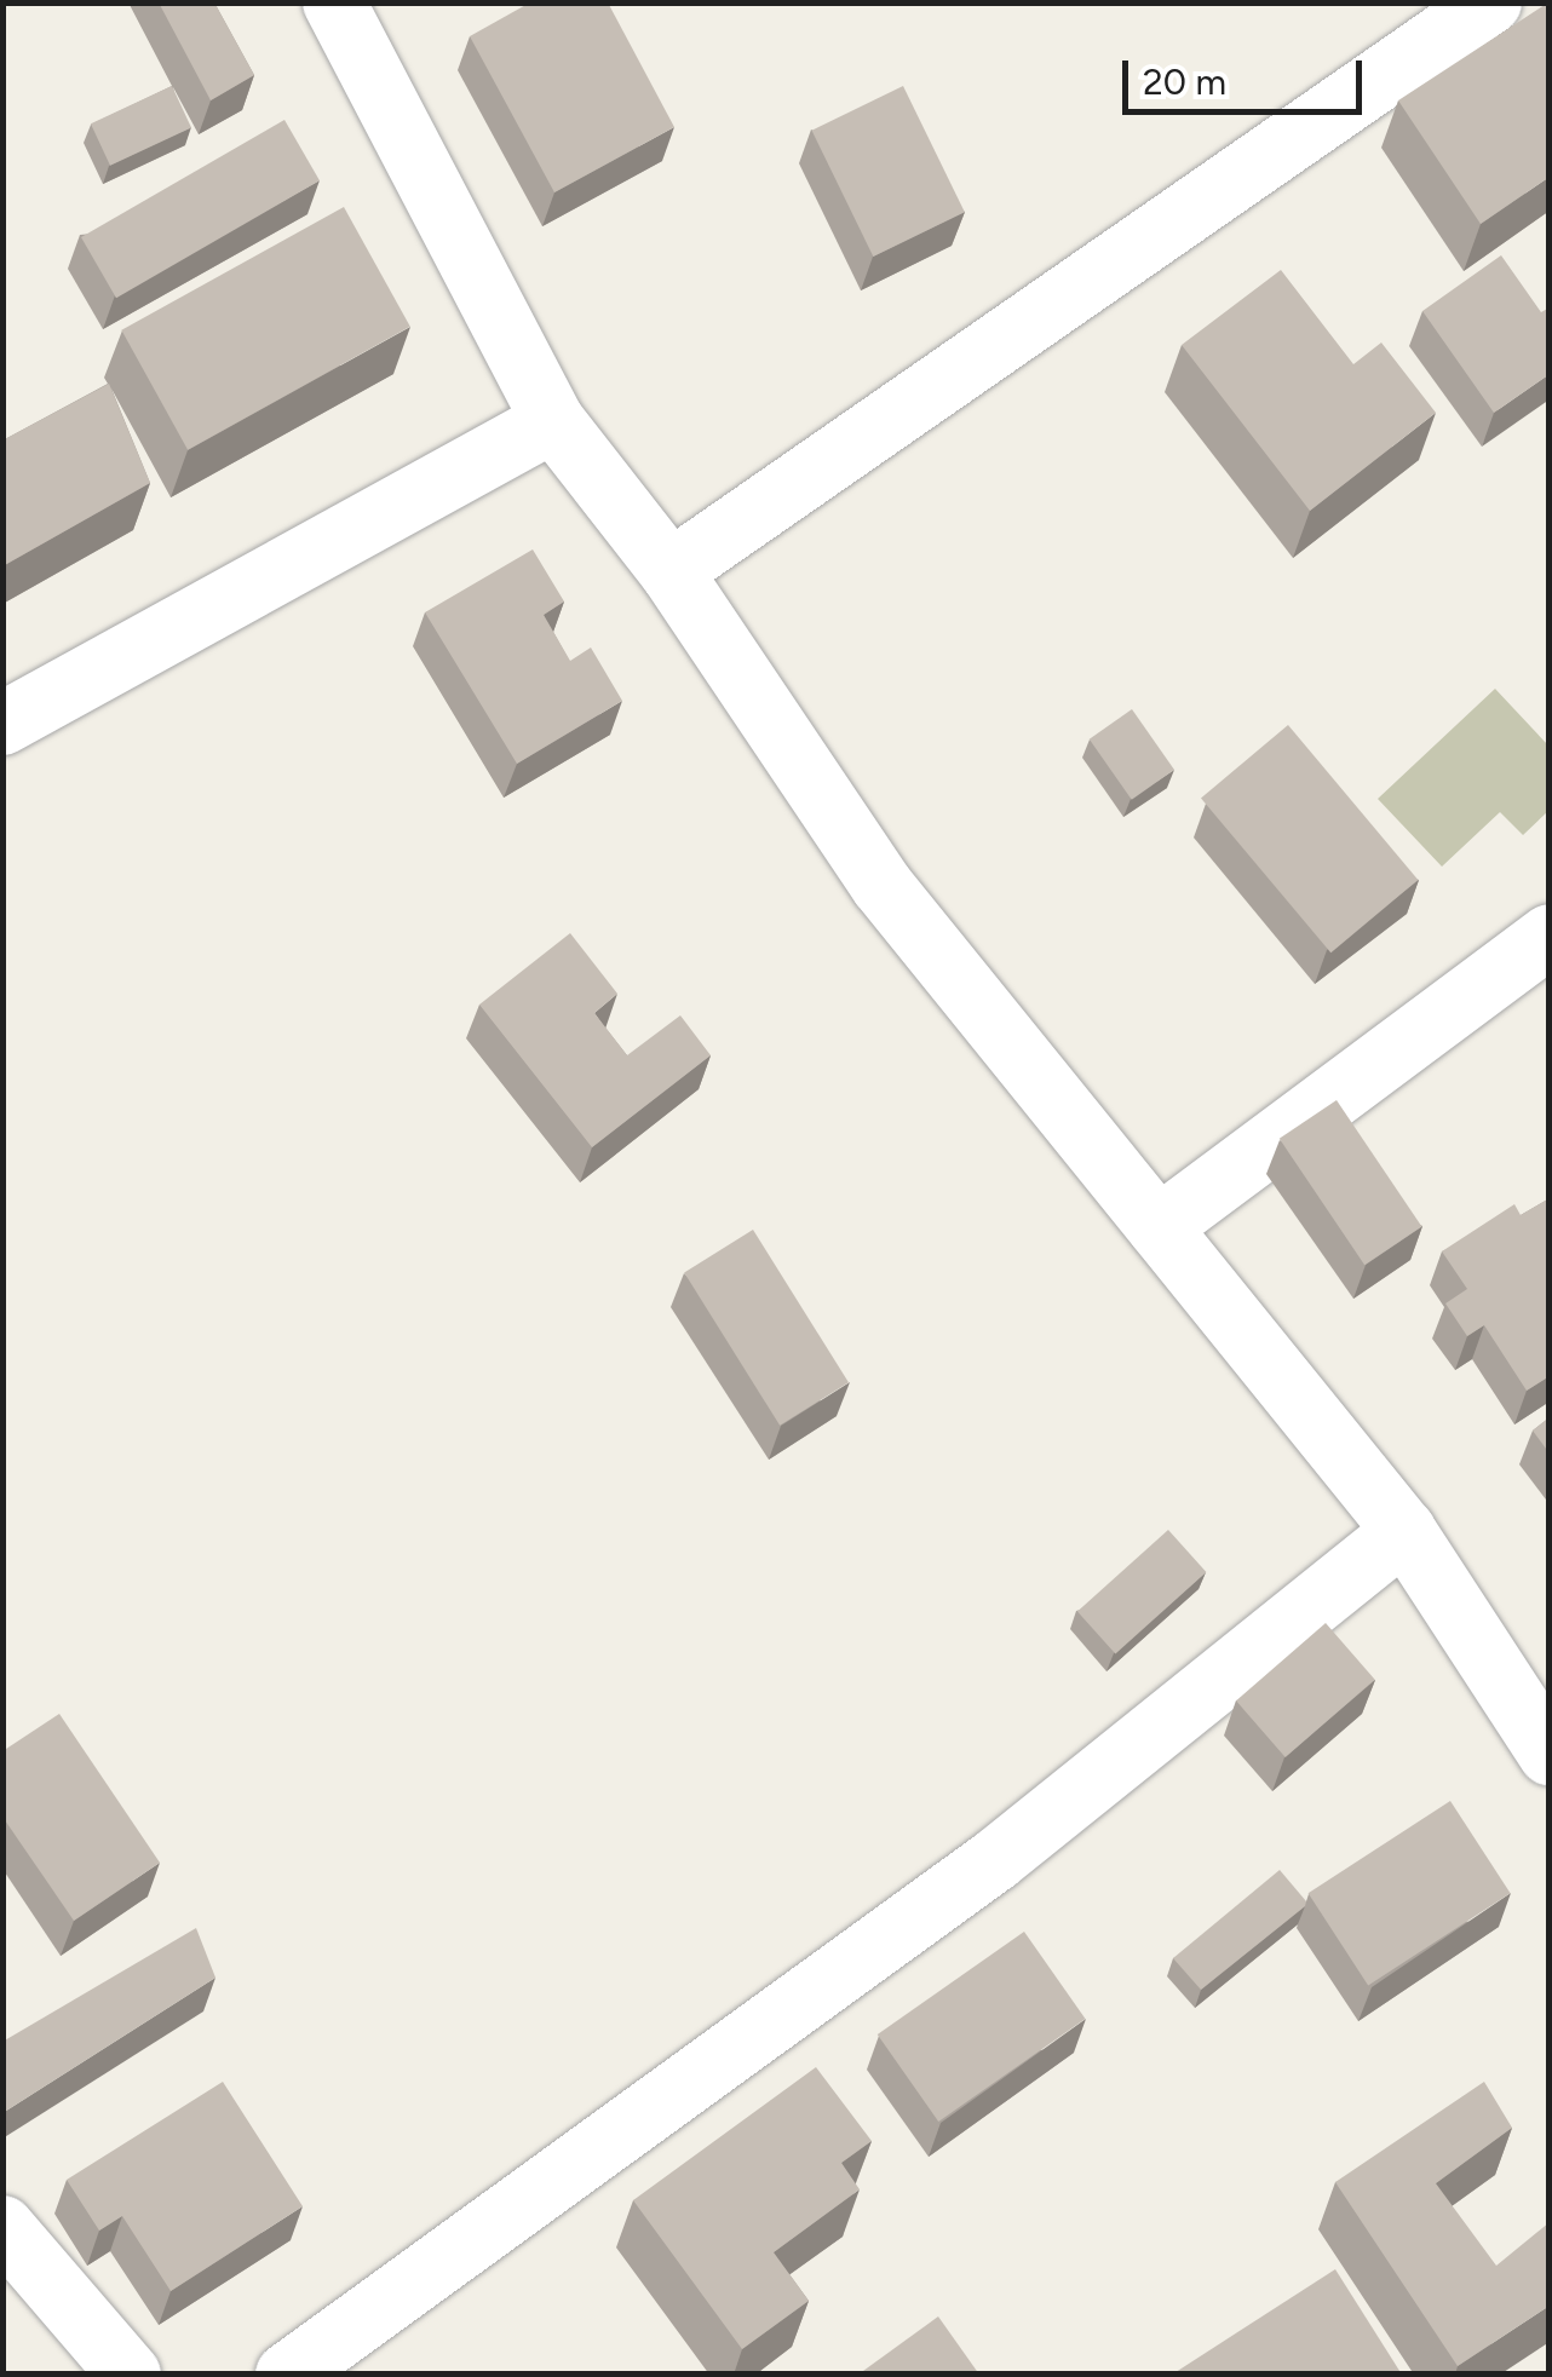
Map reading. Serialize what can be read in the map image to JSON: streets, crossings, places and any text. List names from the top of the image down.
{
  "scale_bar": "20 m"
}
